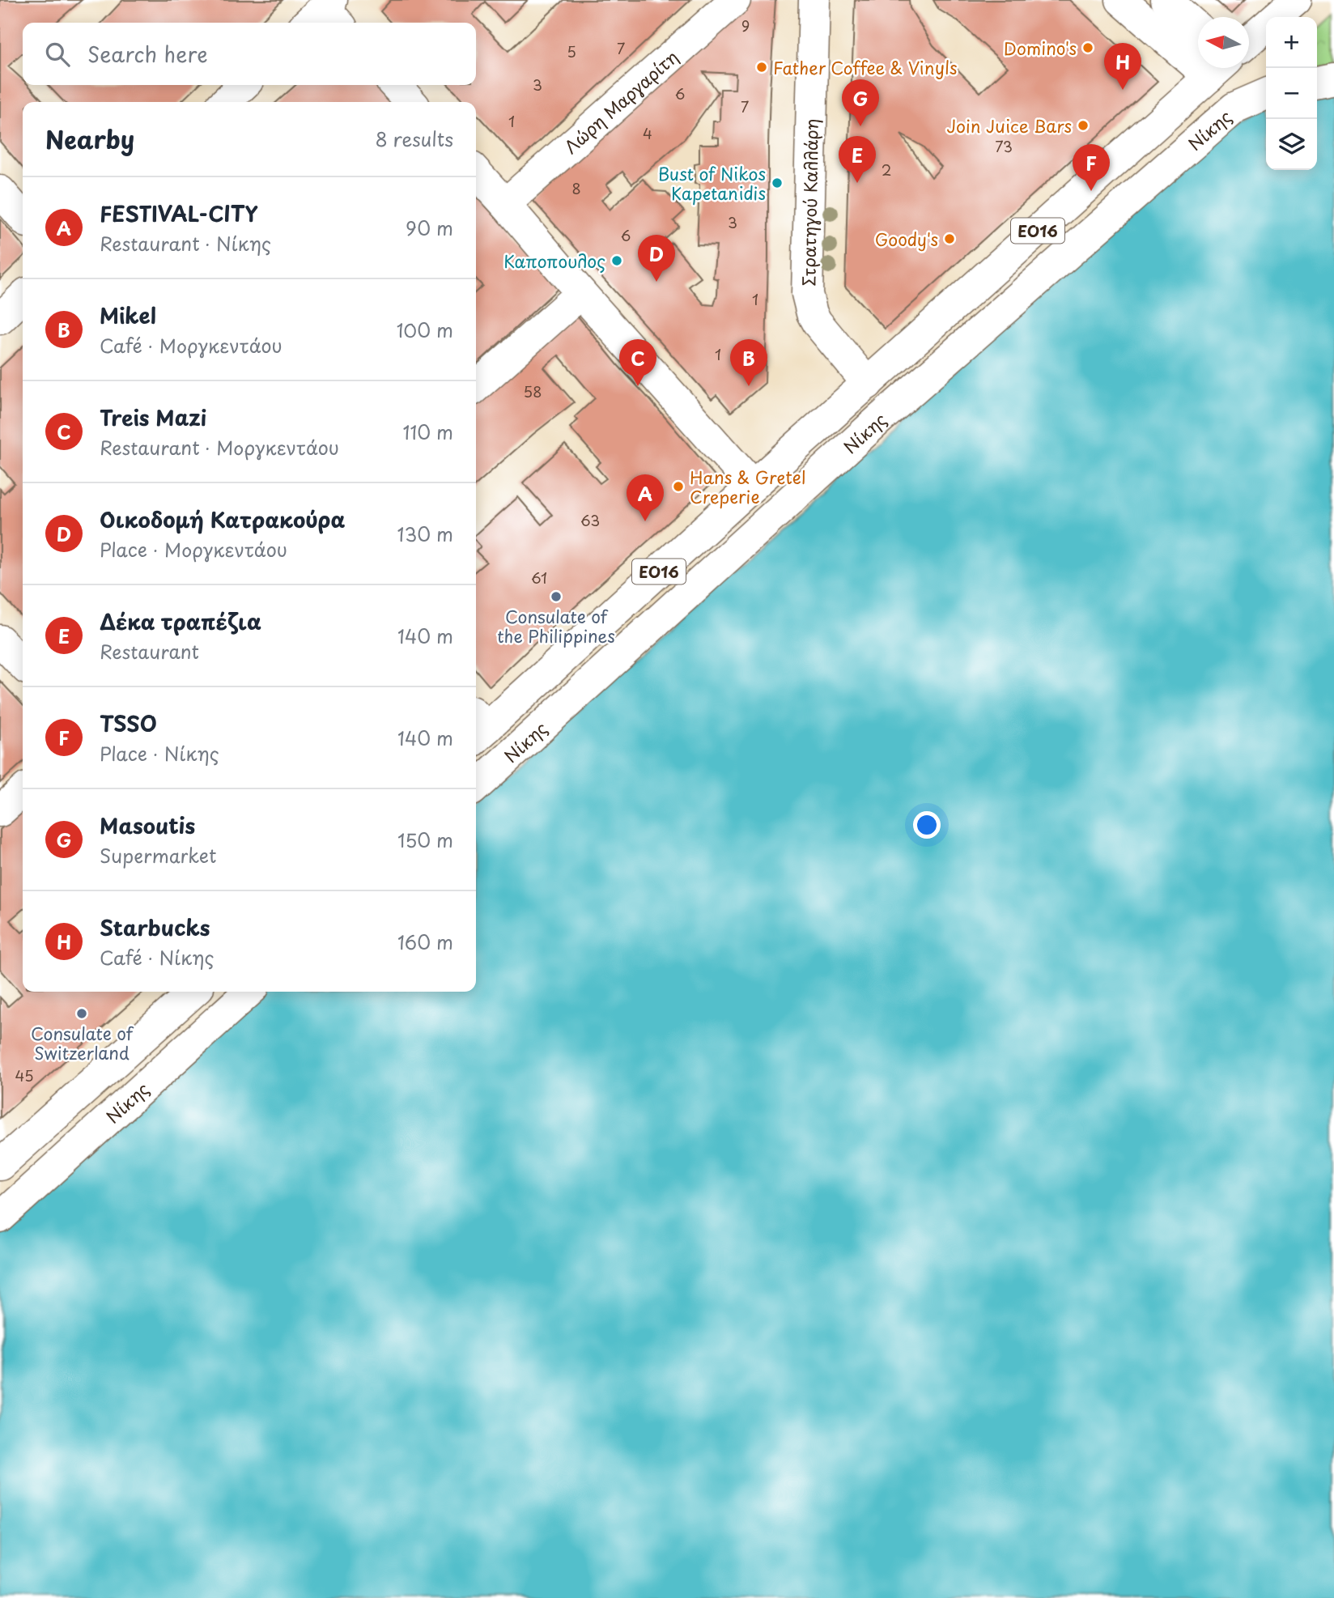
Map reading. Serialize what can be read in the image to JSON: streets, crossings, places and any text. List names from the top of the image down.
{
  "streets": {
    "street": [
      "Λώρη Μαργαρίτη",
      "Νίκης",
      "Στρατηγού Καλλάρη",
      "ΕΟ16"
    ]
  },
  "crossings": [
    ["Νίκης", "Στρατηγού Καλλάρη"]
  ],
  "places": [
    "Domino's",
    "Father Coffee & Vinyls",
    "Join Juice Bars",
    "Bust of Nikos Kapetanidis",
    "Goody's",
    "Καποπουλος",
    "Hans & Gretel Creperie",
    "Consulate of the Philippines",
    "Consulate of Switzerland"
  ],
  "house_numbers": [
    "9",
    "7",
    "5",
    "3",
    "6",
    "7",
    "1",
    "4",
    "73",
    "2",
    "8",
    "3",
    "6",
    "1",
    "1",
    "58",
    "63",
    "61",
    "45"
  ],
  "north": "left",
  "page": {
    "map_buttons": ["+", "−"],
    "search": "Search here",
    "pins": [
      "H",
      "G",
      "E",
      "F",
      "D",
      "B",
      "C",
      "A"
    ],
    "heading": ["Nearby", "8 results"],
    "list": [
      {
        "mark": "A",
        "name": "FESTIVAL-CITY",
        "note": "Restaurant · Νίκης",
        "value": "90 m"
      },
      {
        "mark": "B",
        "name": "Mikel",
        "note": "Café · Μοργκεντάου",
        "value": "100 m"
      },
      {
        "mark": "C",
        "name": "Treis Mazi",
        "note": "Restaurant · Μοργκεντάου",
        "value": "110 m"
      },
      {
        "mark": "D",
        "name": "Οικοδομή Κατρακούρα",
        "note": "Place · Μοργκεντάου",
        "value": "130 m"
      },
      {
        "mark": "E",
        "name": "Δέκα τραπέζια",
        "note": "Restaurant",
        "value": "140 m"
      },
      {
        "mark": "F",
        "name": "TSSO",
        "note": "Place · Νίκης",
        "value": "140 m"
      },
      {
        "mark": "G",
        "name": "Masoutis",
        "note": "Supermarket",
        "value": "150 m"
      },
      {
        "mark": "H",
        "name": "Starbucks",
        "note": "Café · Νίκης",
        "value": "160 m"
      }
    ]
  }
}
